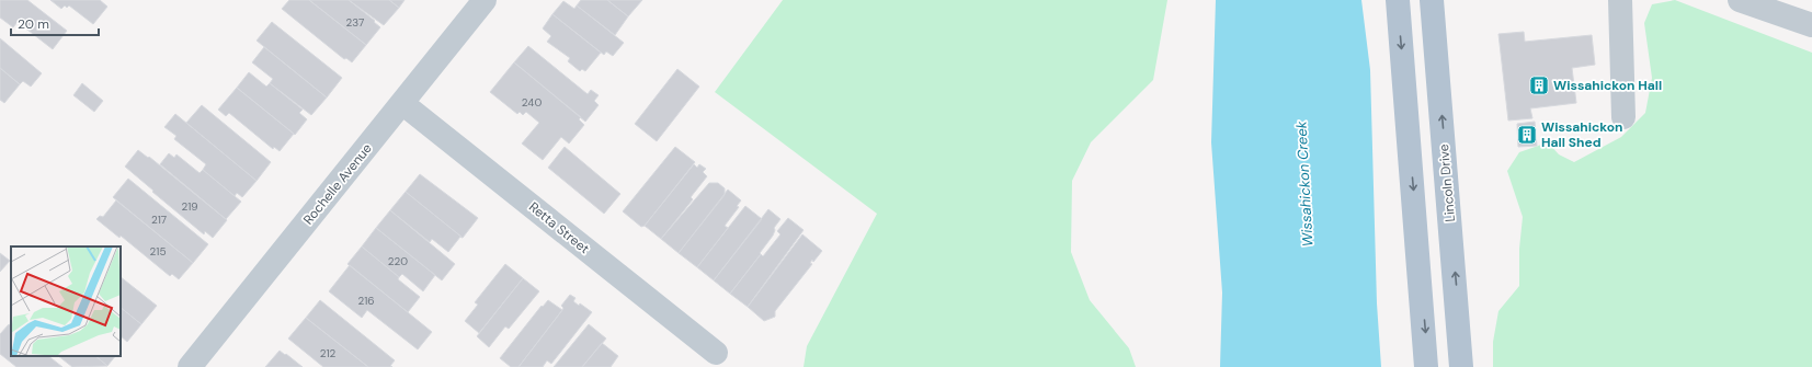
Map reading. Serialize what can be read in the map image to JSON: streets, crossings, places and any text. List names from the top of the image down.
{
  "streets": {
    "main road": ["Lincoln Drive"],
    "street": ["Rochelle Avenue", "Retta Street"]
  },
  "crossings": [
    ["Rochelle Avenue", "Retta Street"]
  ],
  "water": ["Wissahickon Creek"],
  "places": {
    "building": ["Wissahickon Hall", "Wissahickon Hall Shed"]
  },
  "house_numbers": [
    "237",
    "240",
    "219",
    "217",
    "215",
    "220",
    "216",
    "212"
  ],
  "scale_bar": "20 m"
}
